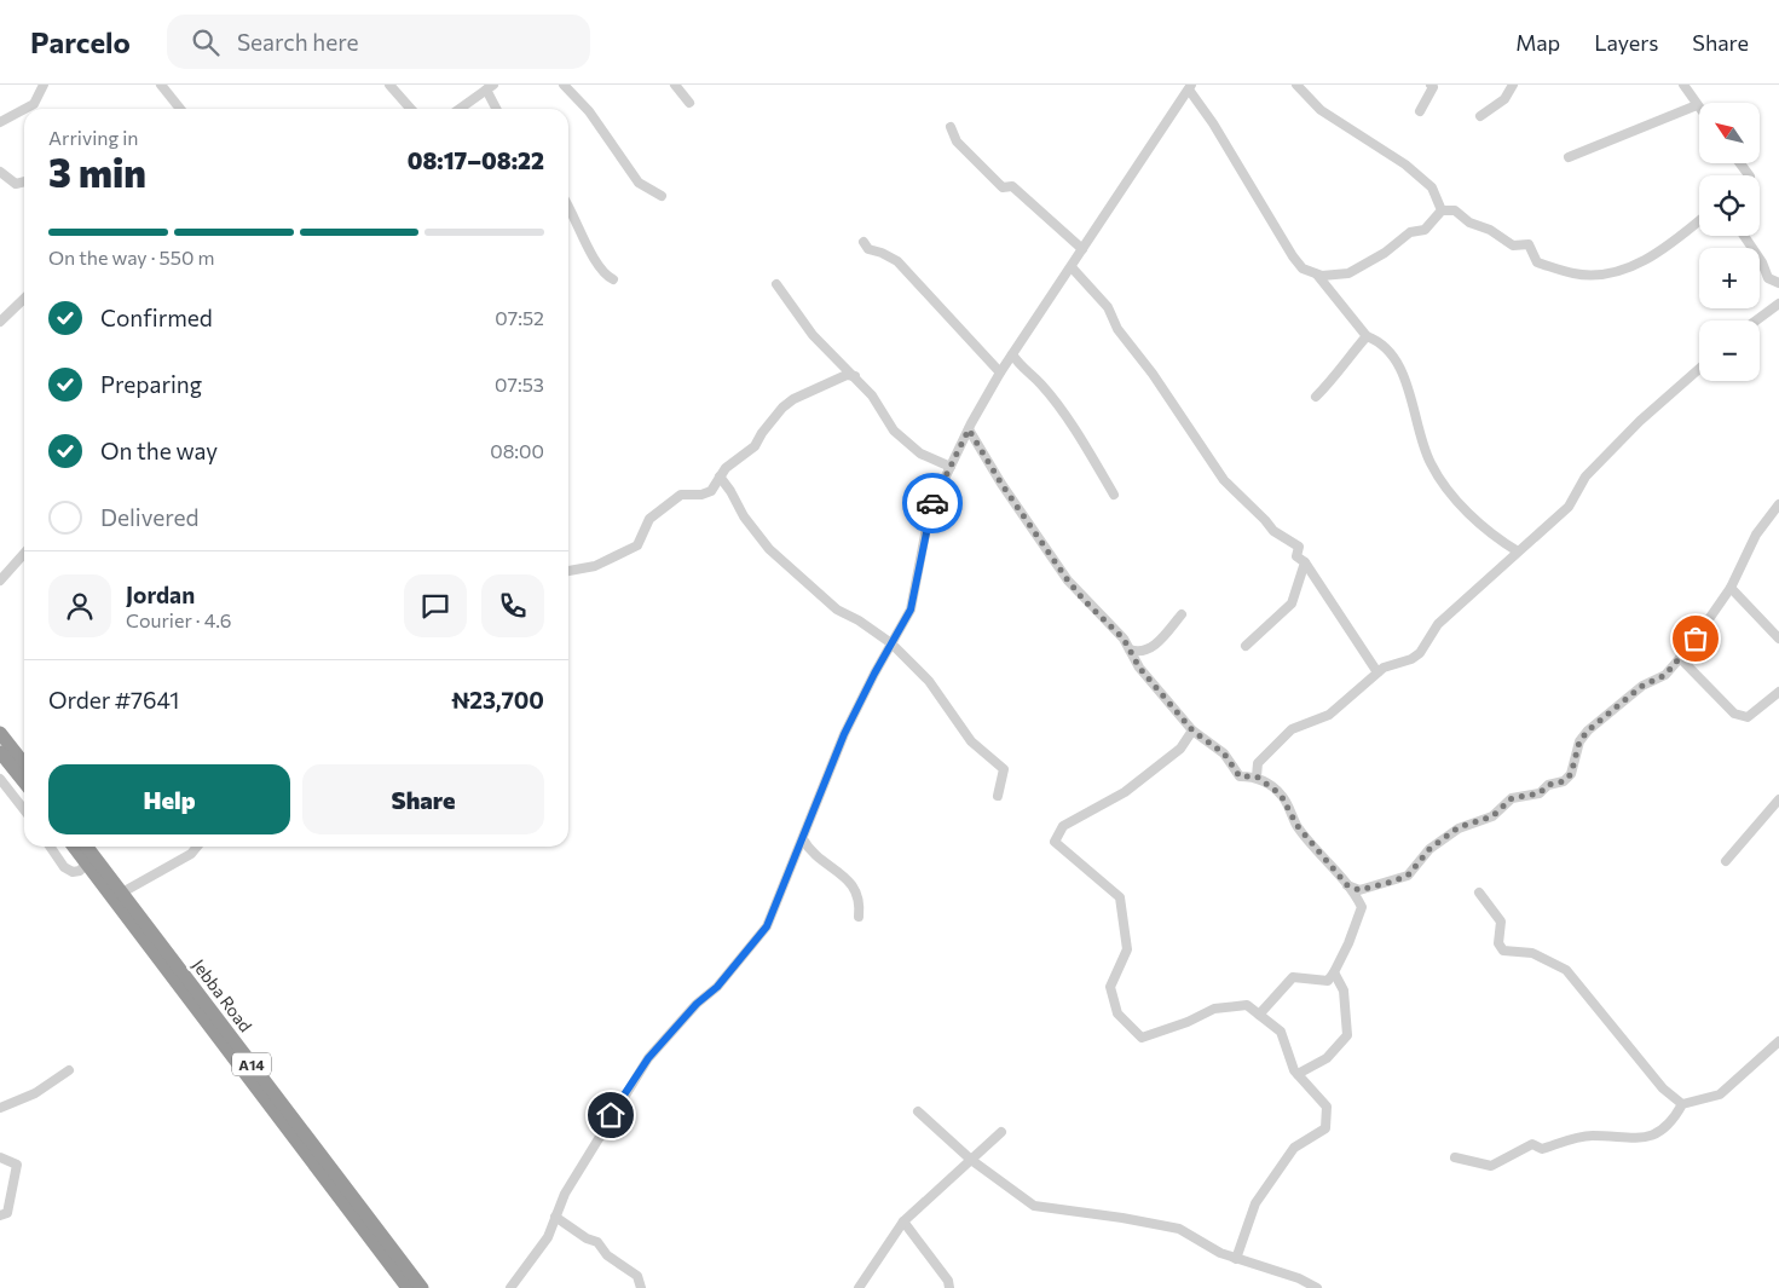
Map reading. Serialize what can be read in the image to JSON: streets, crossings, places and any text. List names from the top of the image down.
{
  "streets": {
    "highway": ["Jebba Road", "A14"]
  },
  "north": "top left",
  "page": {
    "header": "Parcelo",
    "search": "Search here",
    "nav": ["Map", "Layers", "Share"],
    "map_buttons": ["+", "−"],
    "heading": ["3 min", "Arriving in", "08:17–08:22"],
    "panel": [
      "Jordan",
      "Courier · 4.6",
      "Order #7641",
      "₦23,700"
    ],
    "bar": "On the way · 550 m",
    "list": [
      ["Confirmed", "07:52"],
      ["Preparing", "07:53"],
      ["On the way", "08:00"],
      "Delivered"
    ],
    "buttons": ["Help", "Share"]
  }
}
